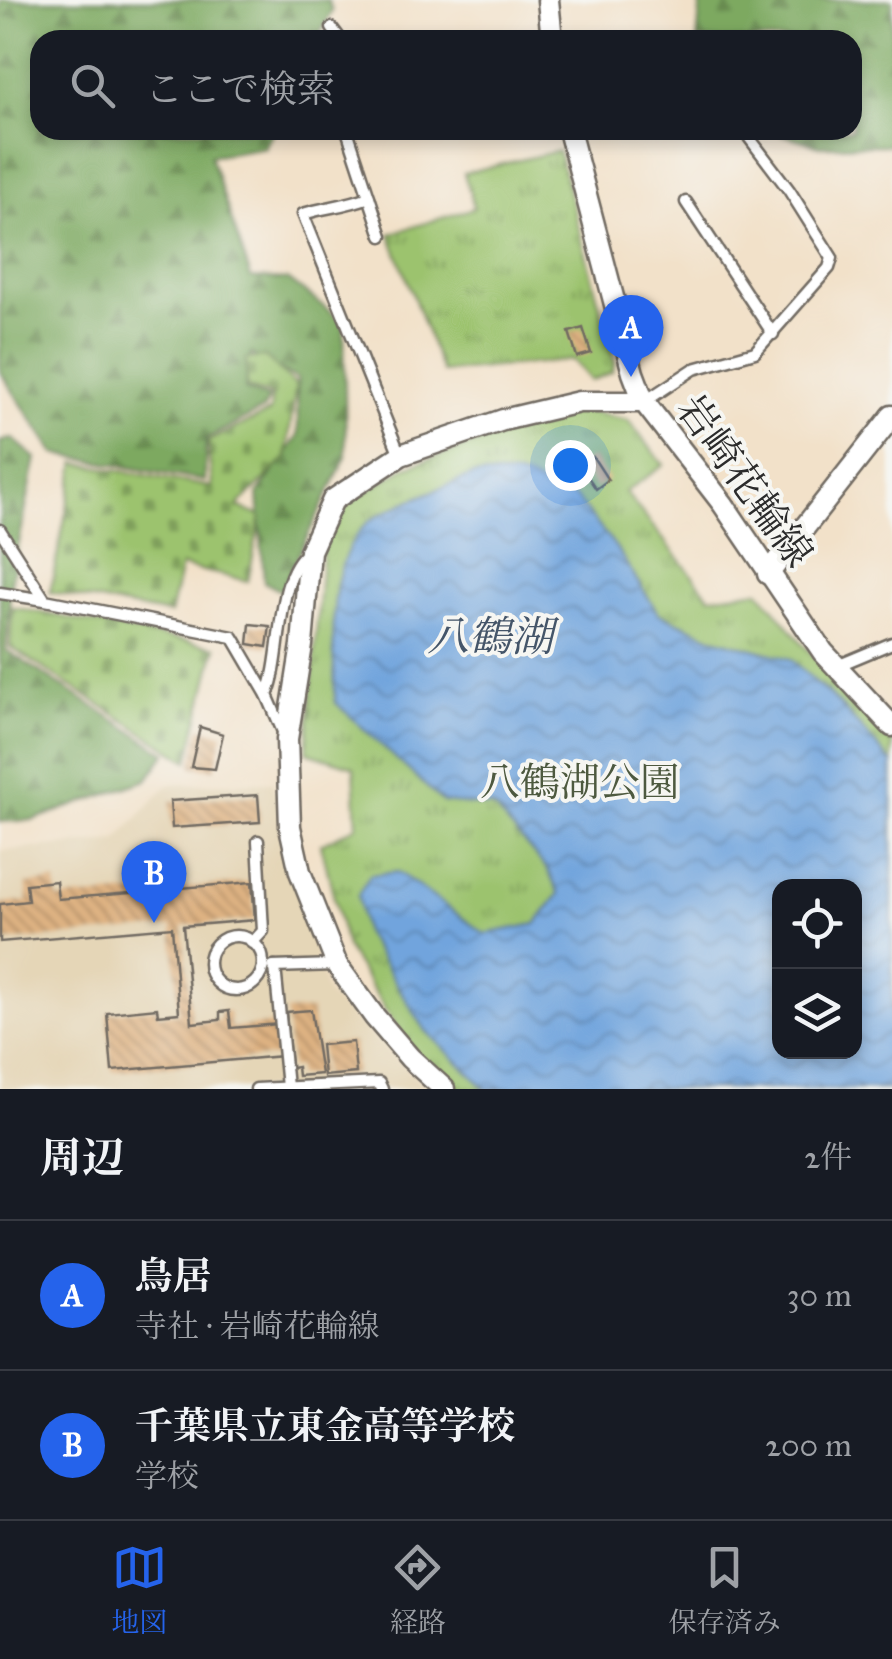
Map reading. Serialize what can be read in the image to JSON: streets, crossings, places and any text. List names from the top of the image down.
{
  "streets": {
    "street": ["岩崎花輪線"]
  },
  "water": ["八鶴湖"],
  "parks": ["八鶴湖公園"],
  "page": {
    "search": "ここで検索",
    "pins": ["A", "B"],
    "heading": ["周辺", "2件"],
    "list": [
      {
        "mark": "A",
        "name": "鳥居",
        "note": "寺社 · 岩崎花輪線",
        "value": "30 m"
      },
      {
        "mark": "B",
        "name": "千葉県立東金高等学校",
        "note": "学校",
        "value": "200 m"
      }
    ],
    "nav": ["地図", "経路", "保存済み"]
  }
}
